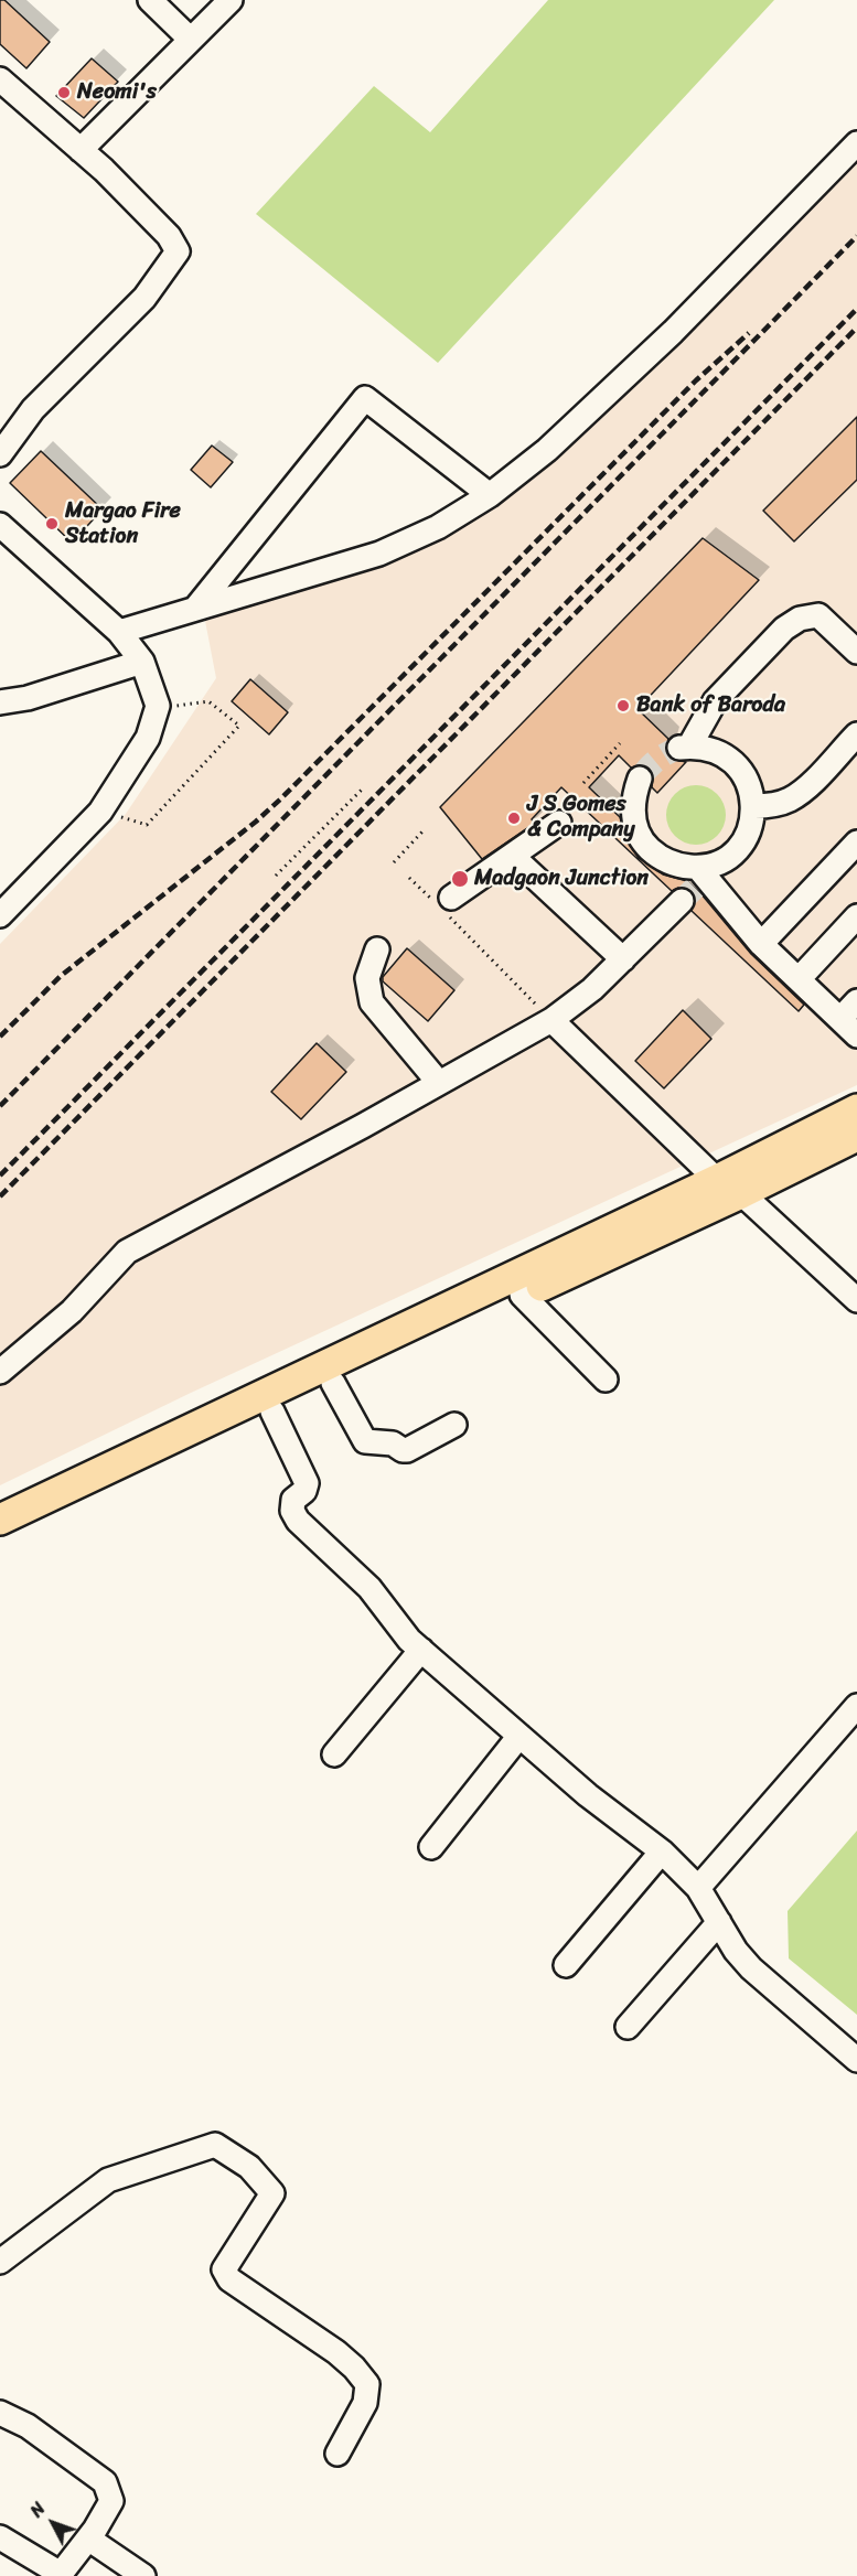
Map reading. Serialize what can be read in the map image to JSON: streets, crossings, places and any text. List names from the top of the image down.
{
  "places": [
    "Neomi's",
    "Margao Fire Station",
    "Bank of Baroda",
    "J S Gomes & Company",
    "Madgaon Junction"
  ],
  "north": "top left"
}
